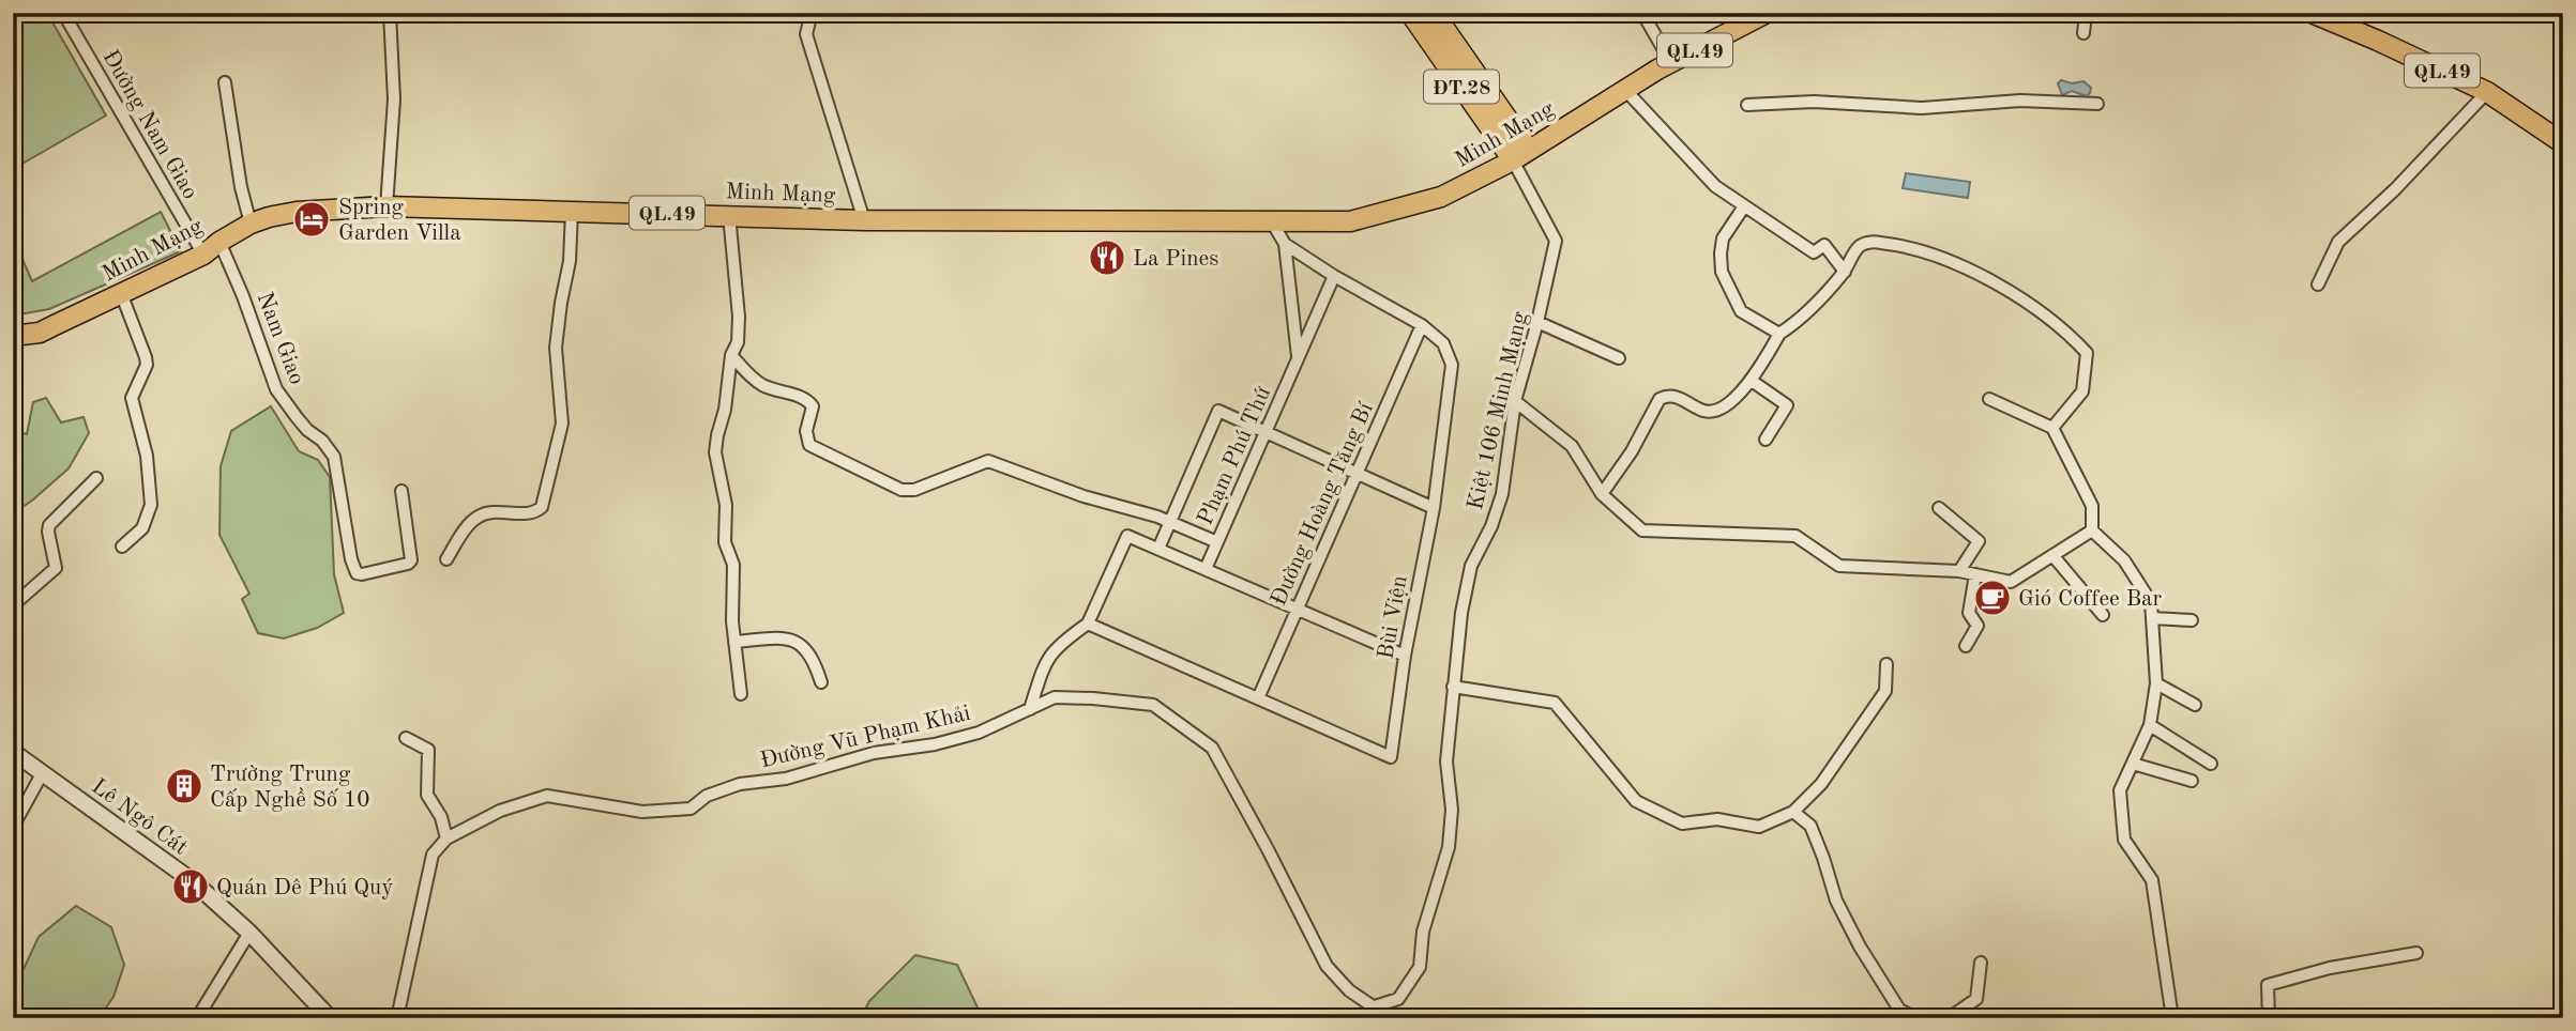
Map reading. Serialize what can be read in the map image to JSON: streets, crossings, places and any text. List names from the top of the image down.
{
  "streets": {
    "main road": ["QL.49", "ĐT.28", "Minh Mạng"],
    "street": [
      "Đường Nam Giao",
      "Nam Giao",
      "Kiệt 106 Minh Mạng",
      "Phạm Phú Thứ",
      "Đường Hoàng Tăng Bí",
      "Bùi Viện",
      "Đường Vũ Phạm Khải",
      "Lê Ngô Cát"
    ]
  },
  "crossings": [
    ["QL.49", "Minh Mạng"],
    ["ĐT.28", "Minh Mạng"],
    ["ĐT.28", "Kiệt 106 Minh Mạng"],
    ["Đường Nam Giao", "Minh Mạng"],
    ["Minh Mạng", "Nam Giao"],
    ["Minh Mạng", "Kiệt 106 Minh Mạng"],
    ["Minh Mạng", "Phạm Phú Thứ"],
    ["Kiệt 106 Minh Mạng", "Đường Vũ Phạm Khải"],
    ["Phạm Phú Thứ", "Bùi Viện"],
    ["Đường Hoàng Tăng Bí", "Bùi Viện"]
  ],
  "places": {
    "hotel": ["Spring Garden Villa"],
    "restaurant": ["La Pines", "Quán Dê Phú Quý"],
    "cafe": ["Gió Coffee Bar"],
    "building": ["Trường Trung Cấp Nghề Số 10"]
  }
}
